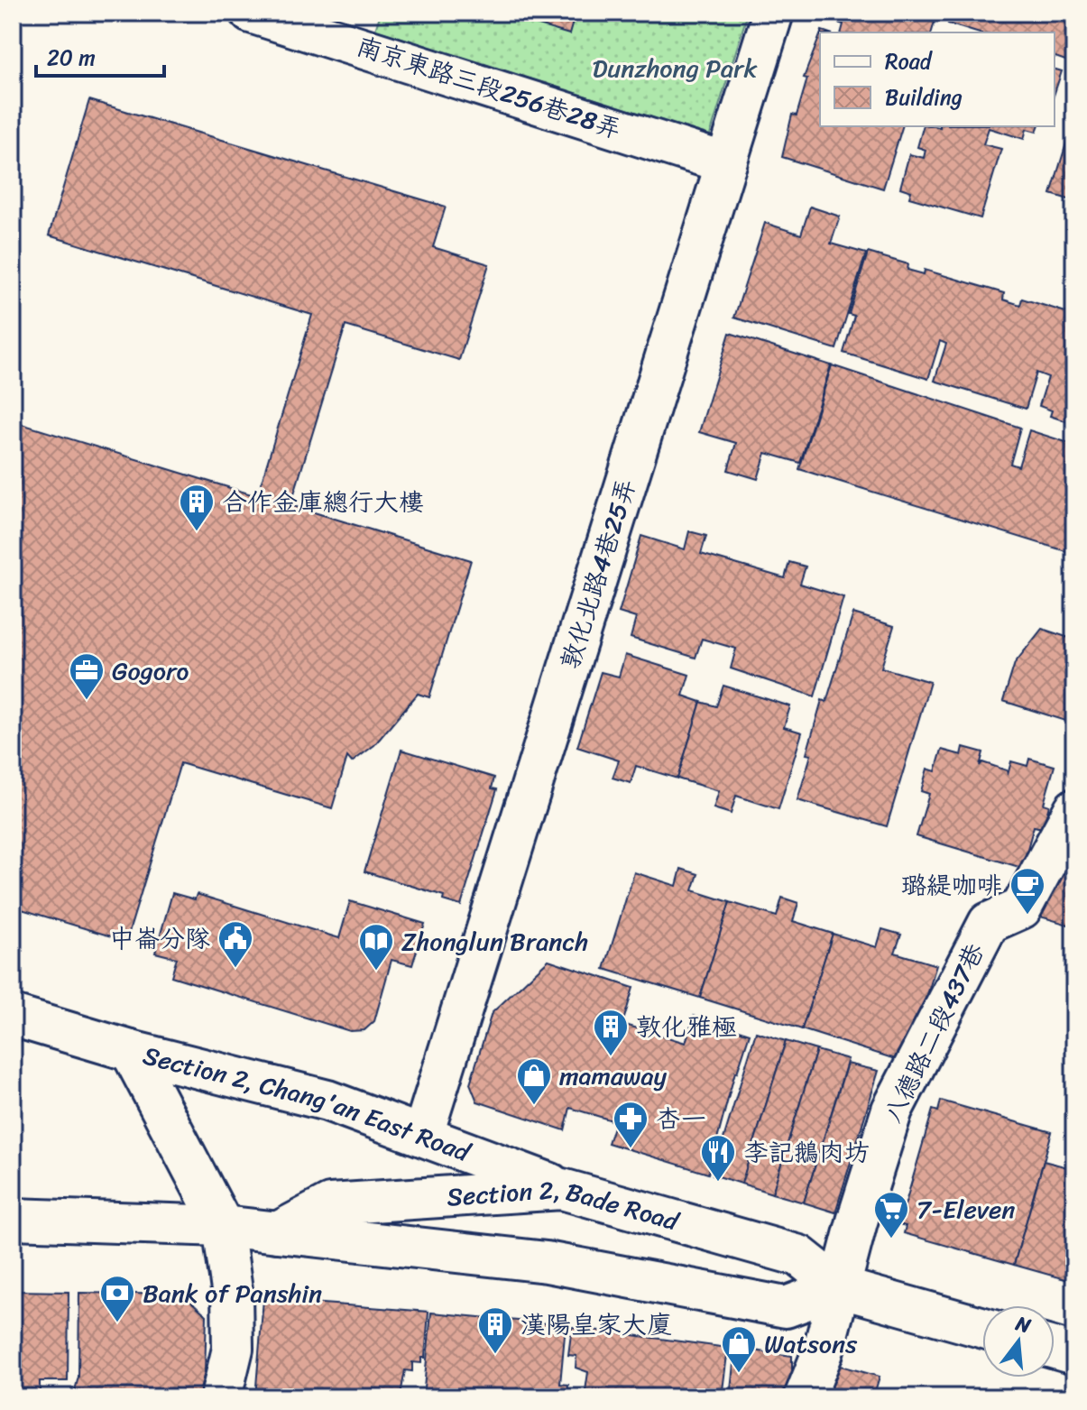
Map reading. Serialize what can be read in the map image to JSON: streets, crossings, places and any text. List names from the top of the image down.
{
  "streets": {
    "street": [
      "南京東路三段256巷28弄",
      "敦化北路4巷25弄",
      "八德路二段437巷",
      "Section 2, Chang'an East Road",
      "Section 2, Bade Road"
    ]
  },
  "crossings": [
    ["南京東路三段256巷28弄", "敦化北路4巷25弄"],
    ["敦化北路4巷25弄", "Section 2, Chang'an East Road"],
    ["八德路二段437巷", "Section 2, Bade Road"],
    ["Section 2, Chang'an East Road", "Section 2, Bade Road"]
  ],
  "parks": ["Dunzhong Park"],
  "places": {
    "building": ["合作金庫總行大樓", "敦化雅極", "漢陽皇家大廈"],
    "office": ["Gogoro"],
    "cafe": ["璐緹咖啡"],
    "public building": ["中崙分隊"],
    "library": ["Zhonglun Branch"],
    "shop": ["mamaway", "Watsons"],
    "pharmacy": ["杏一"],
    "restaurant": ["李記鵝肉坊"],
    "supermarket": ["7-Eleven"],
    "bank": ["Bank of Panshin"]
  },
  "legend": ["Road", "Building"],
  "scale_bar": "20 m",
  "north": "top"
}
